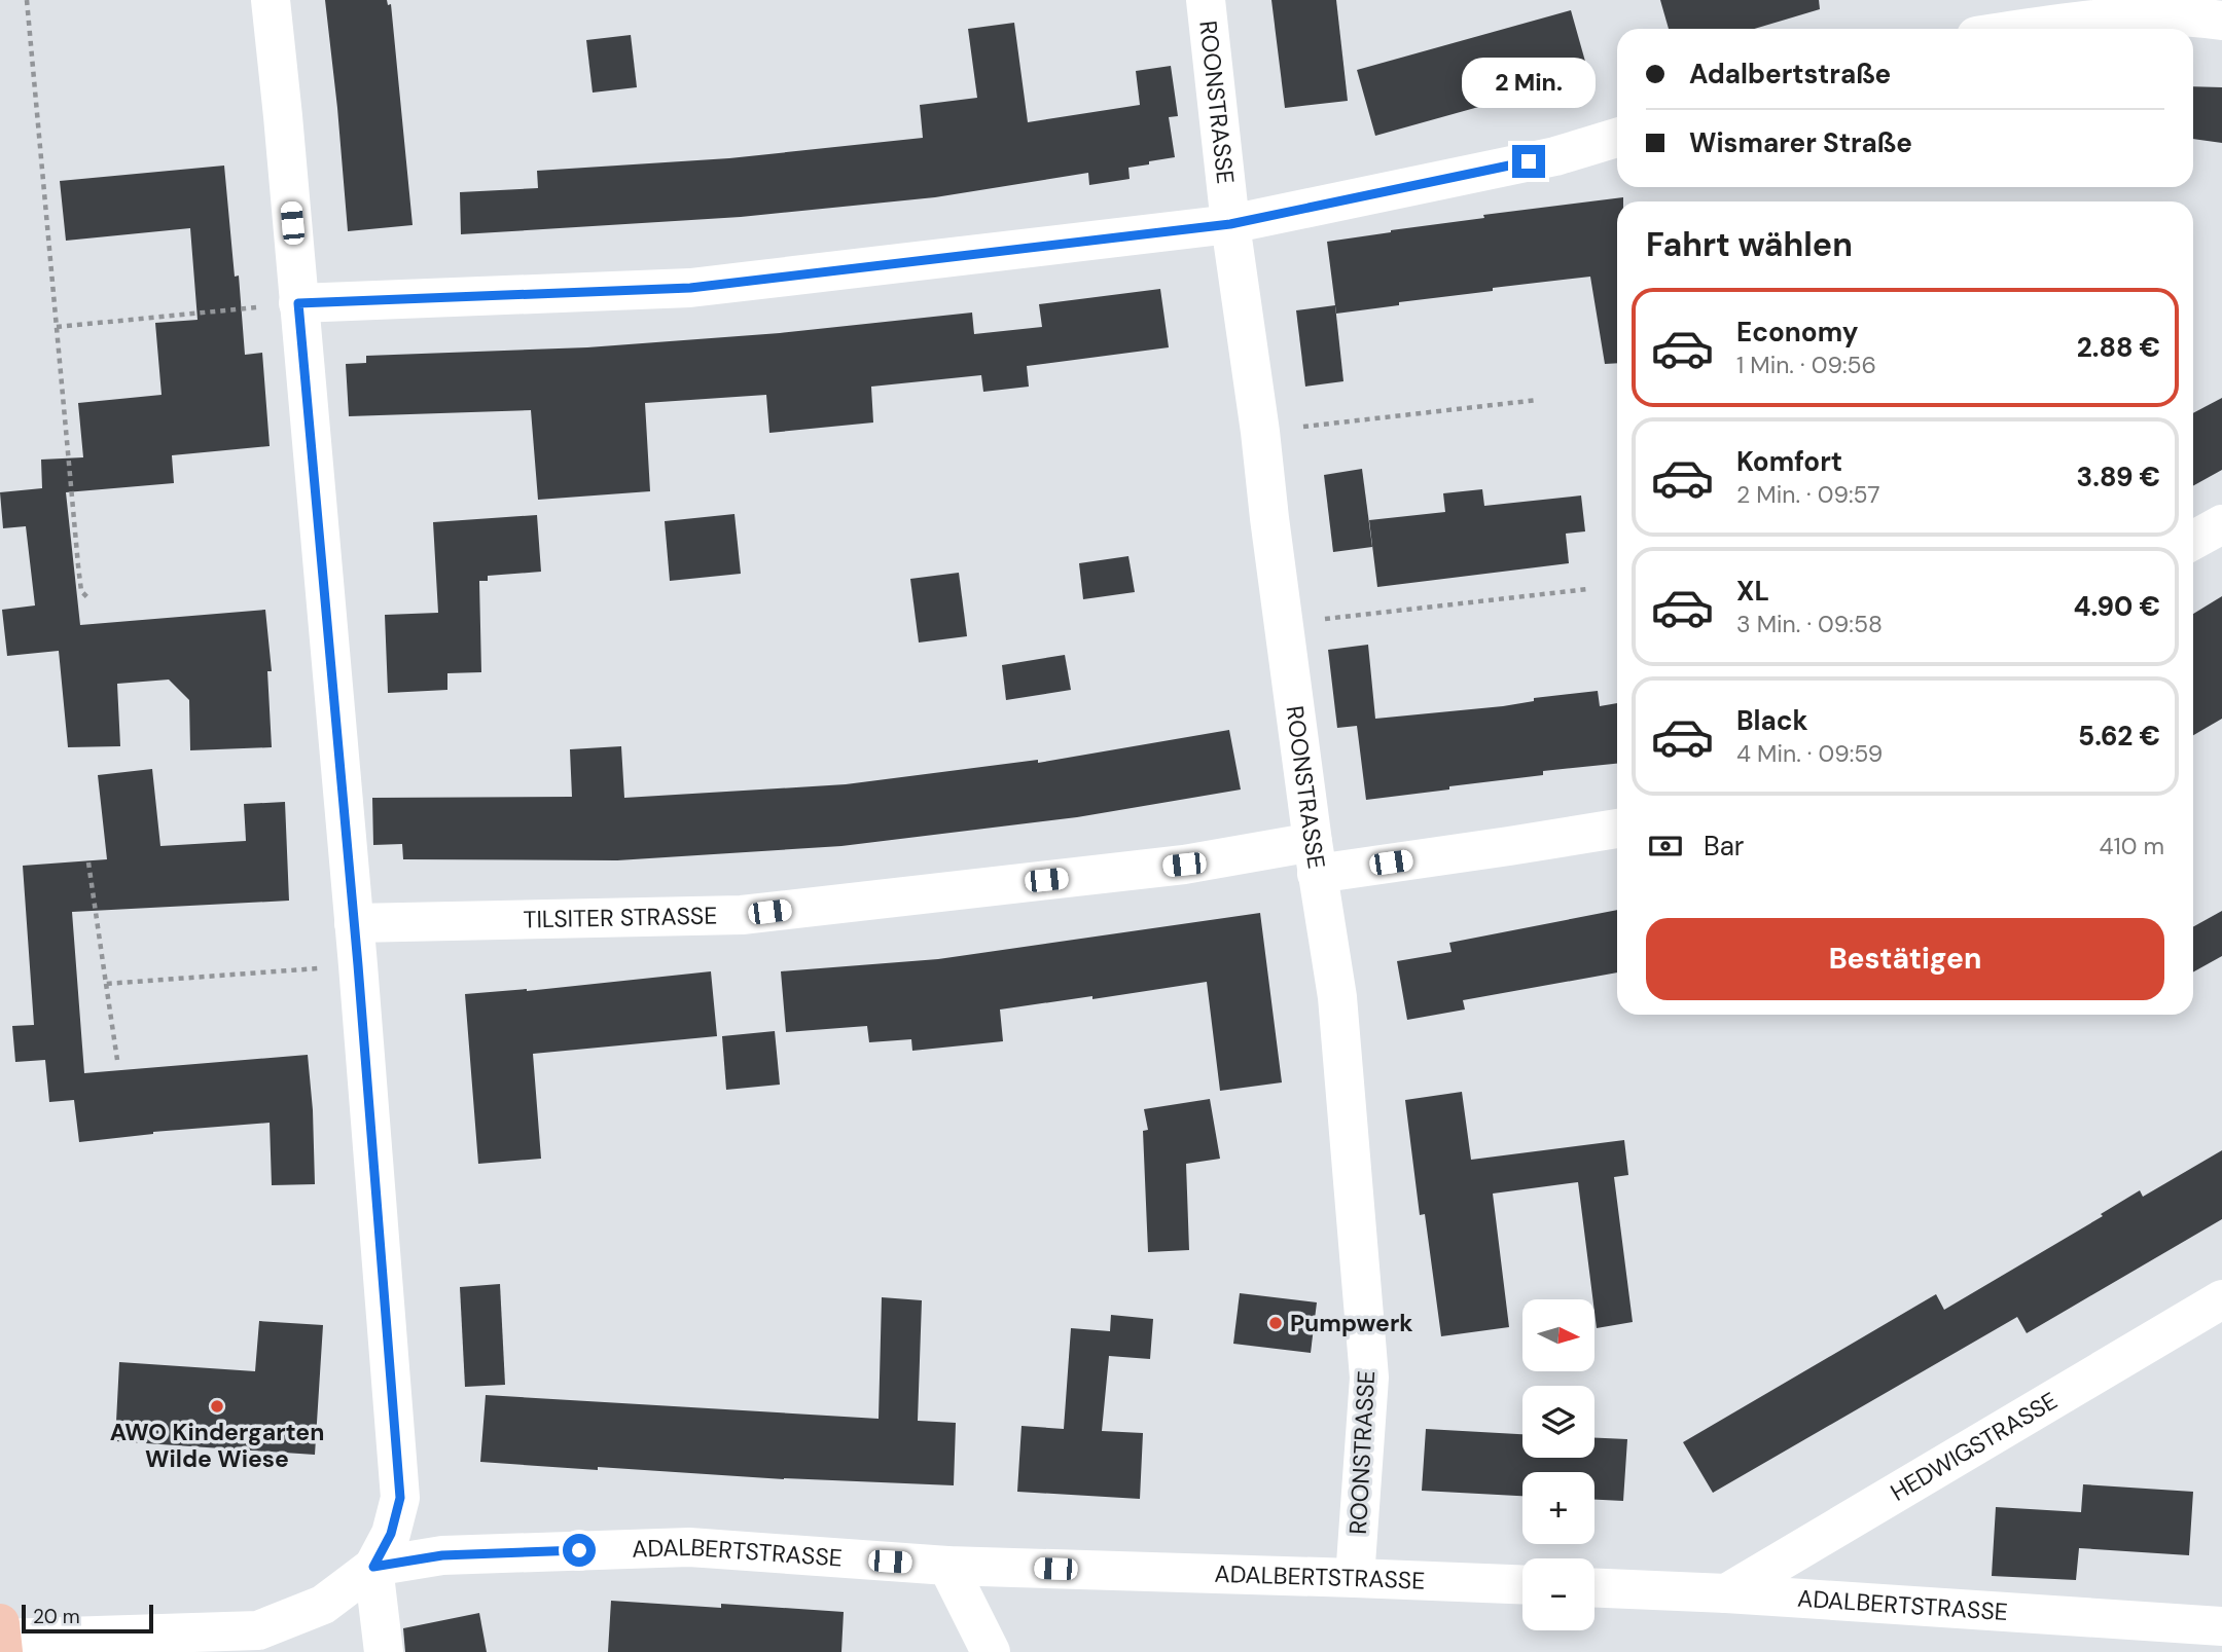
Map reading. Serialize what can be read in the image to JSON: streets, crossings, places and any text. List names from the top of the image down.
{
  "streets": {
    "street": [
      "ROONSTRASSE",
      "TILSITER STRASSE",
      "HEDWIGSTRASSE",
      "ADALBERTSTRASSE"
    ]
  },
  "crossings": [
    ["ROONSTRASSE", "TILSITER STRASSE"],
    ["ROONSTRASSE", "ADALBERTSTRASSE"],
    ["HEDWIGSTRASSE", "ADALBERTSTRASSE"]
  ],
  "places": ["Pumpwerk", "AWO Kindergarten Wilde Wiese"],
  "scale_bar": "20 m",
  "north": "right",
  "page": {
    "banner": ["Adalbertstraße", "Wismarer Straße"],
    "bubble": "2 Min.",
    "heading": "Fahrt wählen",
    "list": [
      {
        "name": "Economy",
        "note": "1 Min. · 09:56",
        "value": "2.88 €"
      },
      {
        "name": "Komfort",
        "note": "2 Min. · 09:57",
        "value": "3.89 €"
      },
      {
        "name": "XL",
        "note": "3 Min. · 09:58",
        "value": "4.90 €"
      },
      {
        "name": "Black",
        "note": "4 Min. · 09:59",
        "value": "5.62 €"
      }
    ],
    "pay": ["Bar", "410 m"],
    "buttons": "Bestätigen",
    "map_buttons": ["+", "−"],
    "scale": "20 m"
  }
}
